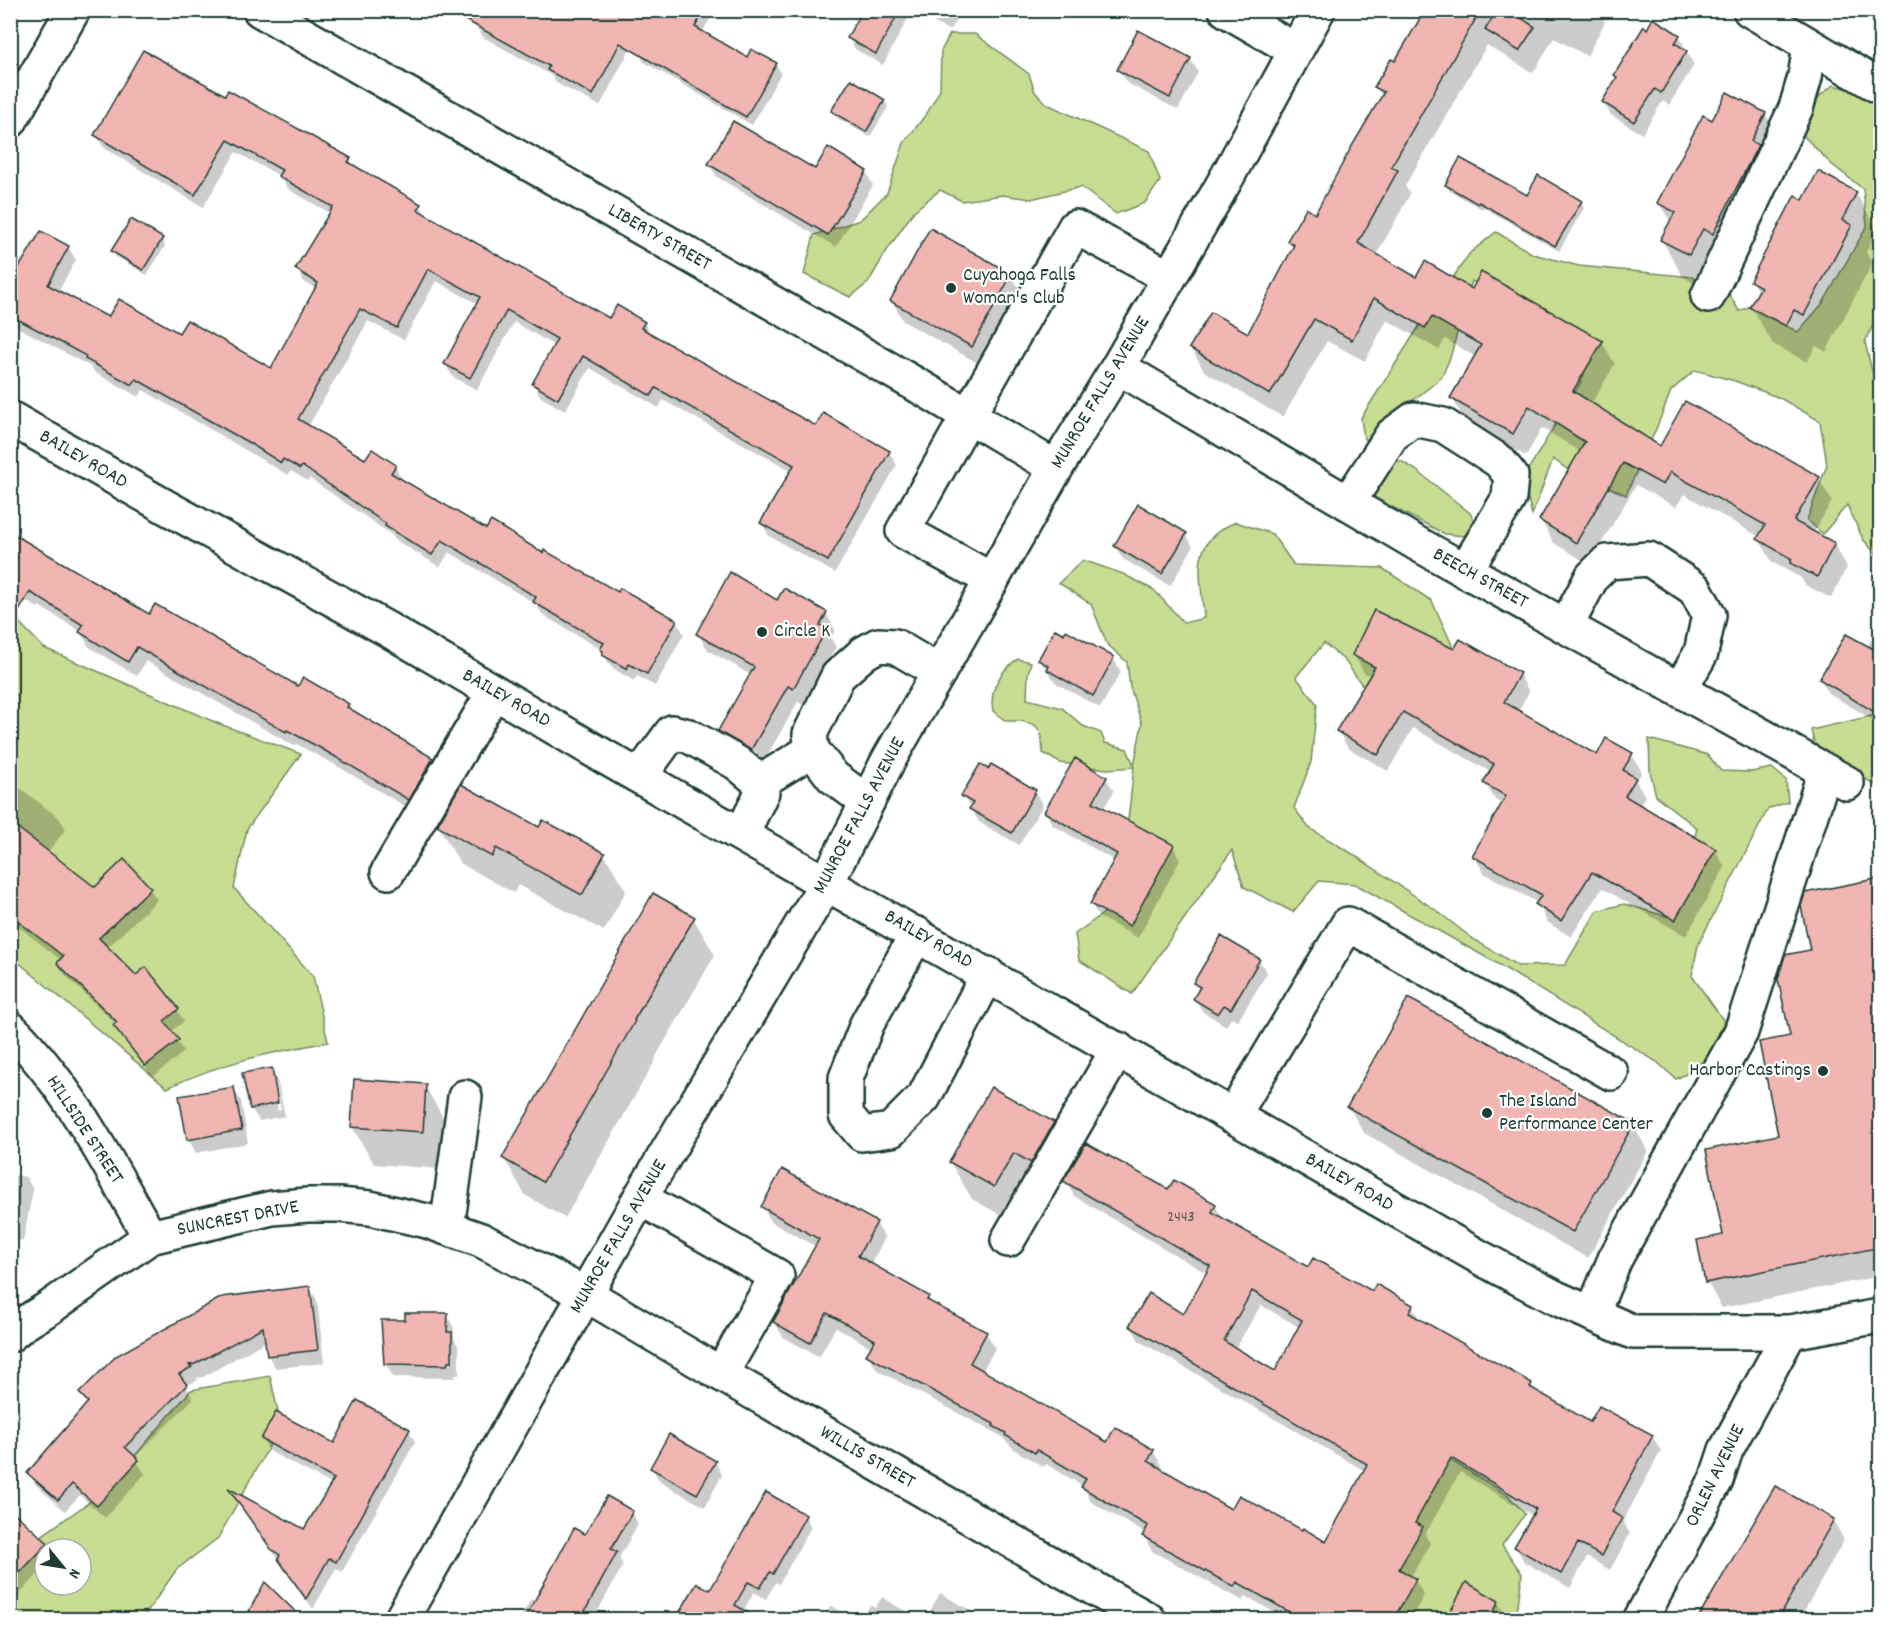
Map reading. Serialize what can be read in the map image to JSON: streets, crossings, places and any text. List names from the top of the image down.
{
  "streets": {
    "street": [
      "LIBERTY STREET",
      "MUNROE FALLS AVENUE",
      "BAILEY ROAD",
      "BEECH STREET",
      "HILLSIDE STREET",
      "SUNCREST DRIVE",
      "WILLIS STREET",
      "ORLEN AVENUE"
    ]
  },
  "crossings": [
    ["LIBERTY STREET", "MUNROE FALLS AVENUE"],
    ["MUNROE FALLS AVENUE", "BAILEY ROAD"],
    ["MUNROE FALLS AVENUE", "BEECH STREET"],
    ["MUNROE FALLS AVENUE", "SUNCREST DRIVE"],
    ["MUNROE FALLS AVENUE", "WILLIS STREET"],
    ["BAILEY ROAD", "BEECH STREET"],
    ["BAILEY ROAD", "ORLEN AVENUE"],
    ["HILLSIDE STREET", "SUNCREST DRIVE"],
    ["SUNCREST DRIVE", "WILLIS STREET"]
  ],
  "places": [
    "Cuyahoga Falls Woman's Club",
    "Circle K",
    "Harbor Castings",
    "The Island Performance Center"
  ],
  "house_numbers": ["2443"],
  "north": "bottom right"
}
